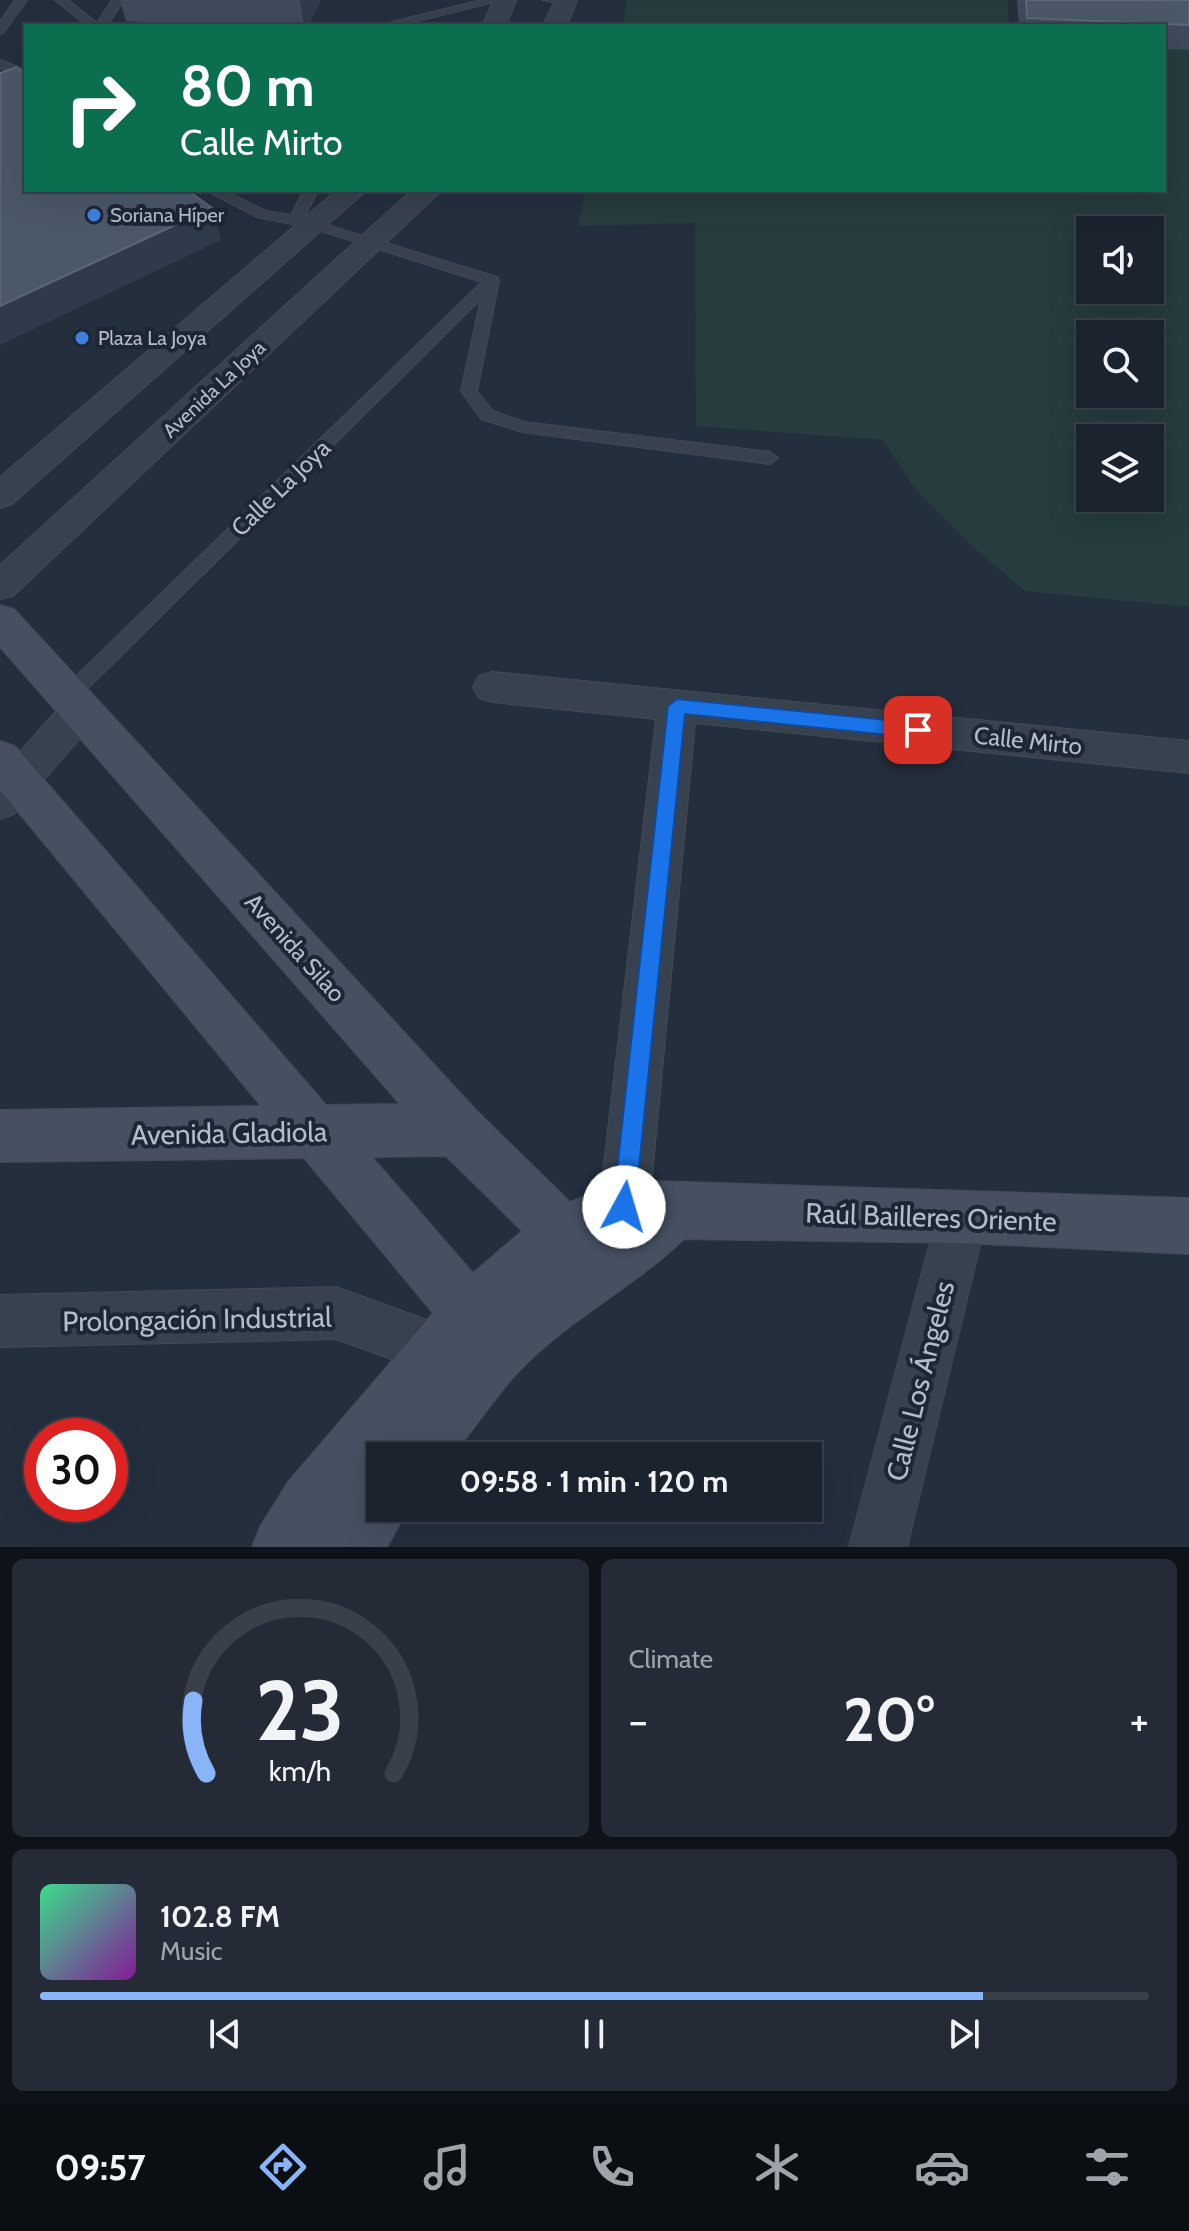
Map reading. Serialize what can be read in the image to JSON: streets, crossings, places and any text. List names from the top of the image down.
{
  "streets": {
    "street": [
      "Avenida La Joya",
      "Calle Mirto",
      "Avenida Silao",
      "Avenida Gladiola",
      "Raúl Bailleres Oriente",
      "Prolongación Industrial",
      "Calle Los Ángeles"
    ],
    "lane": ["Calle La Joya"]
  },
  "crossings": [
    ["Calle La Joya", "Avenida Silao"],
    ["Avenida Silao", "Avenida Gladiola"],
    ["Avenida Silao", "Raúl Bailleres Oriente"],
    ["Raúl Bailleres Oriente", "Calle Los Ángeles"]
  ],
  "places": ["Soriana Híper", "Plaza La Joya"],
  "page": {
    "turn": ["80 m", "Calle Mirto"],
    "limit": "30",
    "trip": "09:58 · 1 min · 120 m",
    "tile": "Climate",
    "heat": ["−", "20°", "+"],
    "song": ["102.8 FM", "Music"],
    "tabs": "09:57",
    "gauge": ["23", "km/h"]
  }
}
